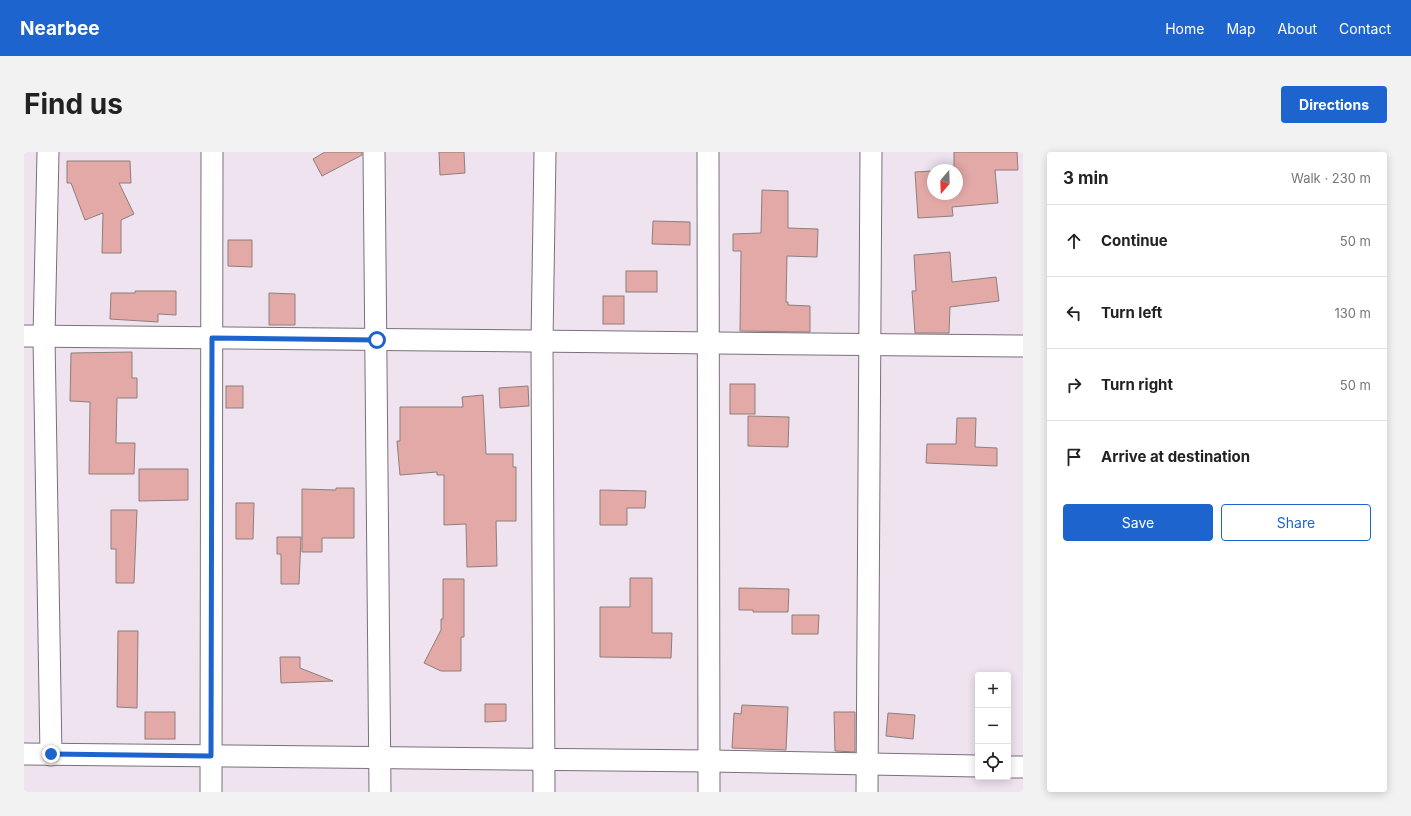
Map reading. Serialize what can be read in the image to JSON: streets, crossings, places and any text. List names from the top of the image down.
{
  "north": "bottom",
  "page": {
    "header": "Nearbee",
    "nav": [
      "Home",
      "Map",
      "About",
      "Contact"
    ],
    "buttons": [
      "Directions",
      ["Save", "Share"]
    ],
    "title": "Find us",
    "heading": ["3 min", "Walk · 230 m"],
    "list": [
      ["Continue", "50 m"],
      ["Turn left", "130 m"],
      ["Turn right", "50 m"],
      "Arrive at destination"
    ],
    "map_buttons": ["+", "−"]
  }
}
